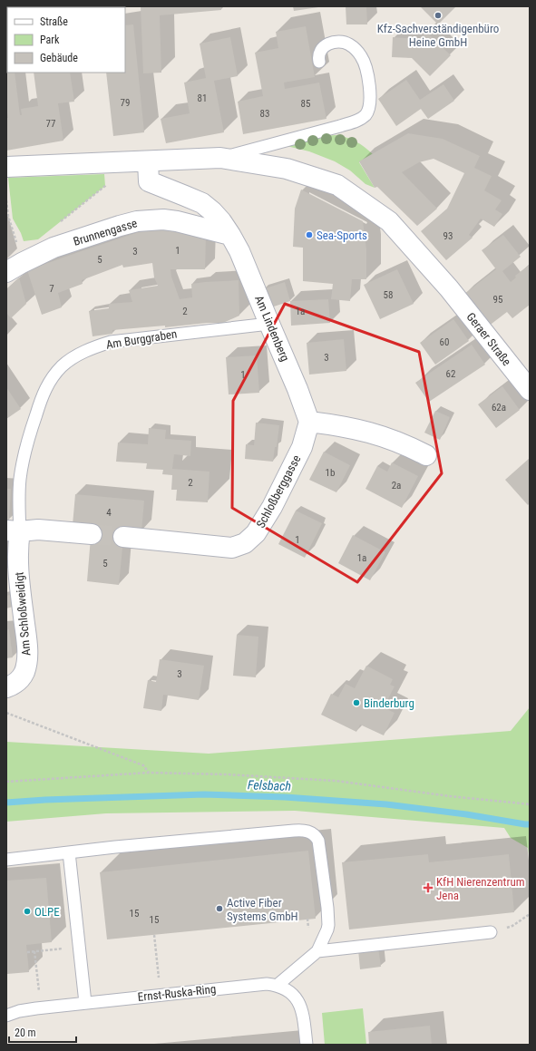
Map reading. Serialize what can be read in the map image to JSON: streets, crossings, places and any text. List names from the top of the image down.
{
  "streets": {
    "street": [
      "Brunnengasse",
      "Am Lindenberg",
      "Geraer Straße",
      "Schloßberggasse",
      "Am Schloßweidigt"
    ],
    "lane": ["Am Burggraben", "Ernst-Ruska-Ring"]
  },
  "crossings": [
    ["Brunnengasse", "Am Lindenberg"],
    ["Am Lindenberg", "Am Burggraben"],
    ["Am Lindenberg", "Geraer Straße"],
    ["Am Lindenberg", "Schloßberggasse"],
    ["Am Burggraben", "Am Schloßweidigt"]
  ],
  "water": ["Felsbach"],
  "places": {
    "other": [
      "Kfz-Sachverständigenbüro Heine GmbH",
      "Sea-Sports",
      "Binderburg",
      "Active Fiber Systems GmbH",
      "OLPE"
    ],
    "health": ["KfH Nierenzentrum Jena"]
  },
  "house_numbers": [
    "81",
    "79",
    "85",
    "83",
    "77",
    "93",
    "1",
    "3",
    "5",
    "7",
    "58",
    "95",
    "2",
    "1a",
    "60",
    "3",
    "62",
    "1",
    "62a",
    "1b",
    "2",
    "2a",
    "4",
    "1",
    "1a",
    "5",
    "3",
    "15",
    "15"
  ],
  "legend": ["Straße", "Park", "Gebäude"],
  "scale_bar": "20 m"
}
